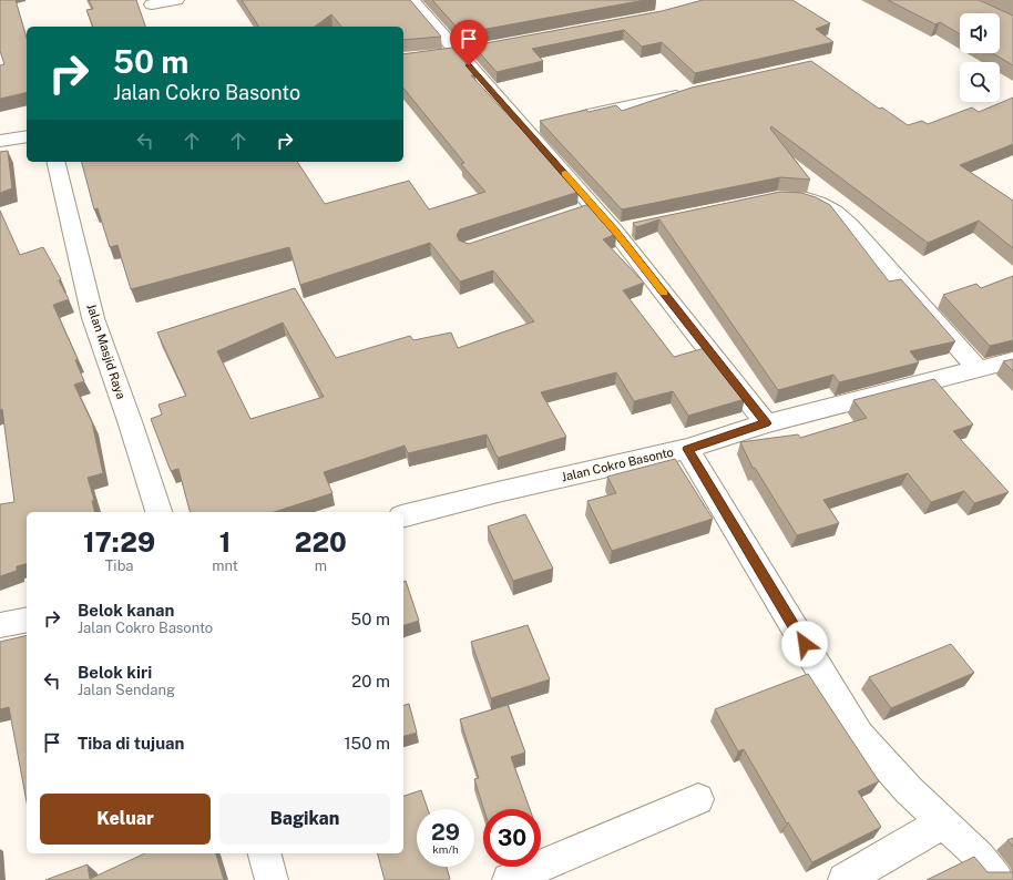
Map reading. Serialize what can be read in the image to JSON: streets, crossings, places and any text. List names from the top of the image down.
{
  "streets": {
    "street": ["Jalan Masjid Raya", "Jalan Cokro Basonto"]
  },
  "page": {
    "turn": ["50 m", "Jalan Cokro Basonto"],
    "eta": [
      "17:29",
      "Tiba",
      "1",
      "mnt",
      "220",
      "m"
    ],
    "list": [
      {
        "name": "Belok kanan",
        "note": "Jalan Cokro Basonto",
        "value": "50 m"
      },
      {
        "name": "Belok kiri",
        "note": "Jalan Sendang",
        "value": "20 m"
      },
      {
        "name": "Tiba di tujuan",
        "value": "150 m"
      }
    ],
    "buttons": ["Keluar", "Bagikan"],
    "speed": "29 km/h",
    "limit": "30"
  }
}
